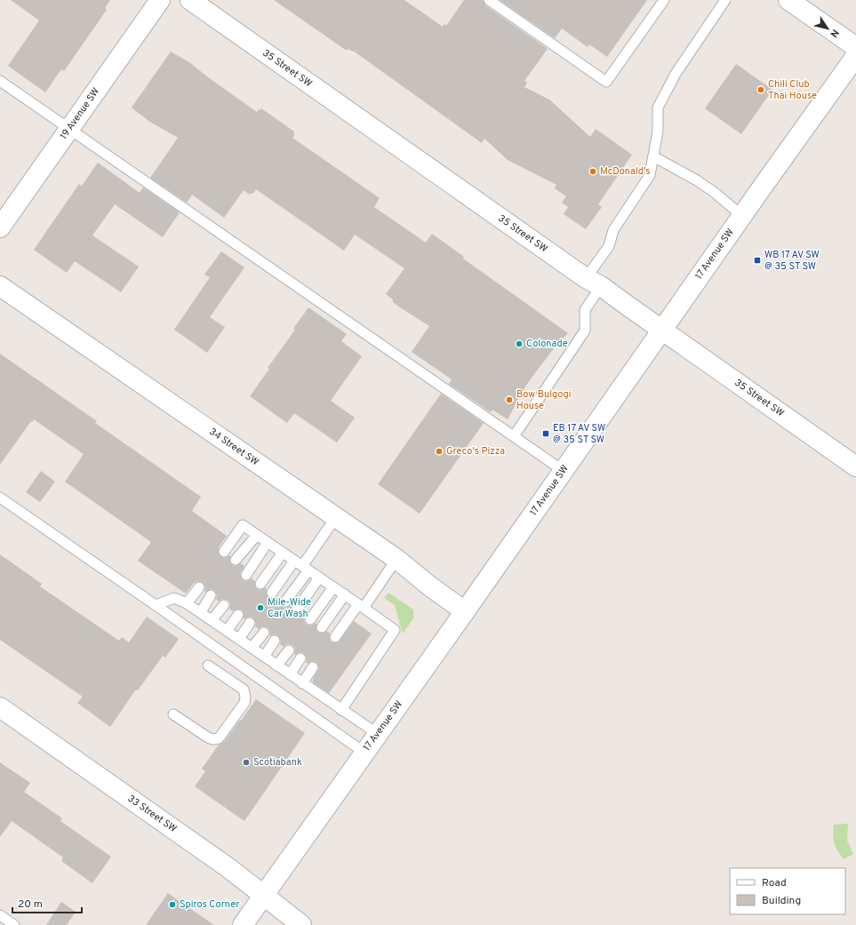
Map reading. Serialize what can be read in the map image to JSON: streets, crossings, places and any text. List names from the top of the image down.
{
  "streets": {
    "street": [
      "35 Street SW",
      "19 Avenue SW",
      "17 Avenue SW",
      "34 Street SW",
      "33 Street SW"
    ]
  },
  "crossings": [
    ["35 Street SW", "17 Avenue SW"],
    ["17 Avenue SW", "34 Street SW"],
    ["17 Avenue SW", "33 Street SW"]
  ],
  "places": {
    "other": [
      "Chili Club Thai House",
      "McDonald's",
      "Colonade",
      "Bow Bulgogi House",
      "Greco's Pizza",
      "Mile-Wide Car Wash",
      "Scotiabank",
      "Spiros Corner"
    ],
    "transit": ["WB 17 AV SW @ 35 ST SW", "EB 17 AV SW @ 35 ST SW"]
  },
  "legend": ["Road", "Building"],
  "scale_bar": "20 m",
  "north": "bottom right"
}
